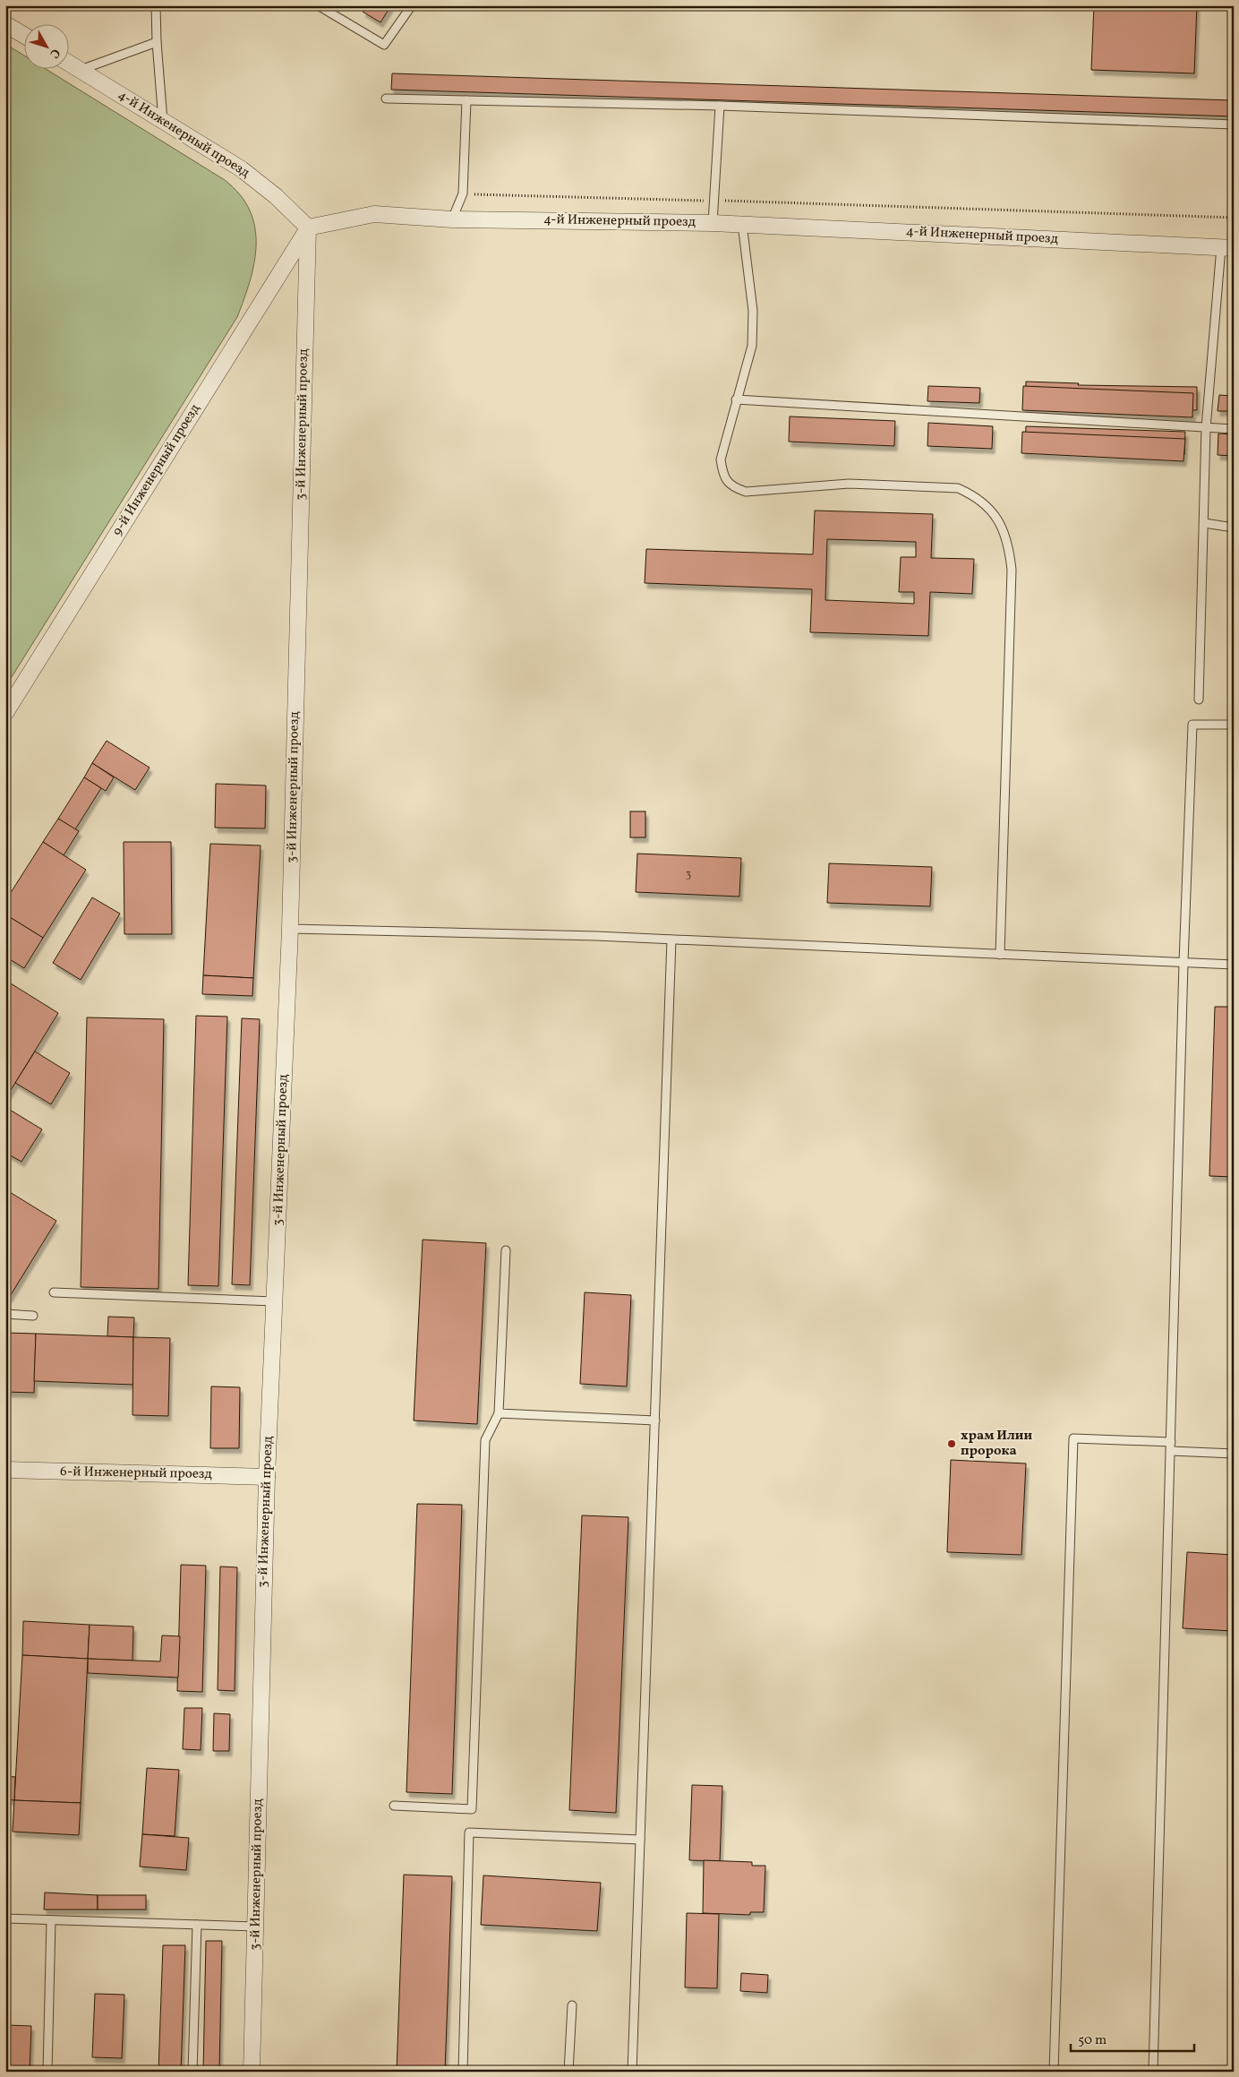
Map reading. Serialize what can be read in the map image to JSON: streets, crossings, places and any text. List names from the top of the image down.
{
  "streets": {
    "street": [
      "4-й Инженерный проезд",
      "3-й Инженерный проезд",
      "9-й Инженерный проезд",
      "6-й Инженерный проезд"
    ]
  },
  "crossings": [
    ["4-й Инженерный проезд", "3-й Инженерный проезд"],
    ["4-й Инженерный проезд", "9-й Инженерный проезд"],
    ["3-й Инженерный проезд", "9-й Инженерный проезд"],
    ["3-й Инженерный проезд", "6-й Инженерный проезд"]
  ],
  "places": ["храм Илии пророка"],
  "house_numbers": ["3"],
  "scale_bar": "50 m",
  "north": "bottom right"
}
